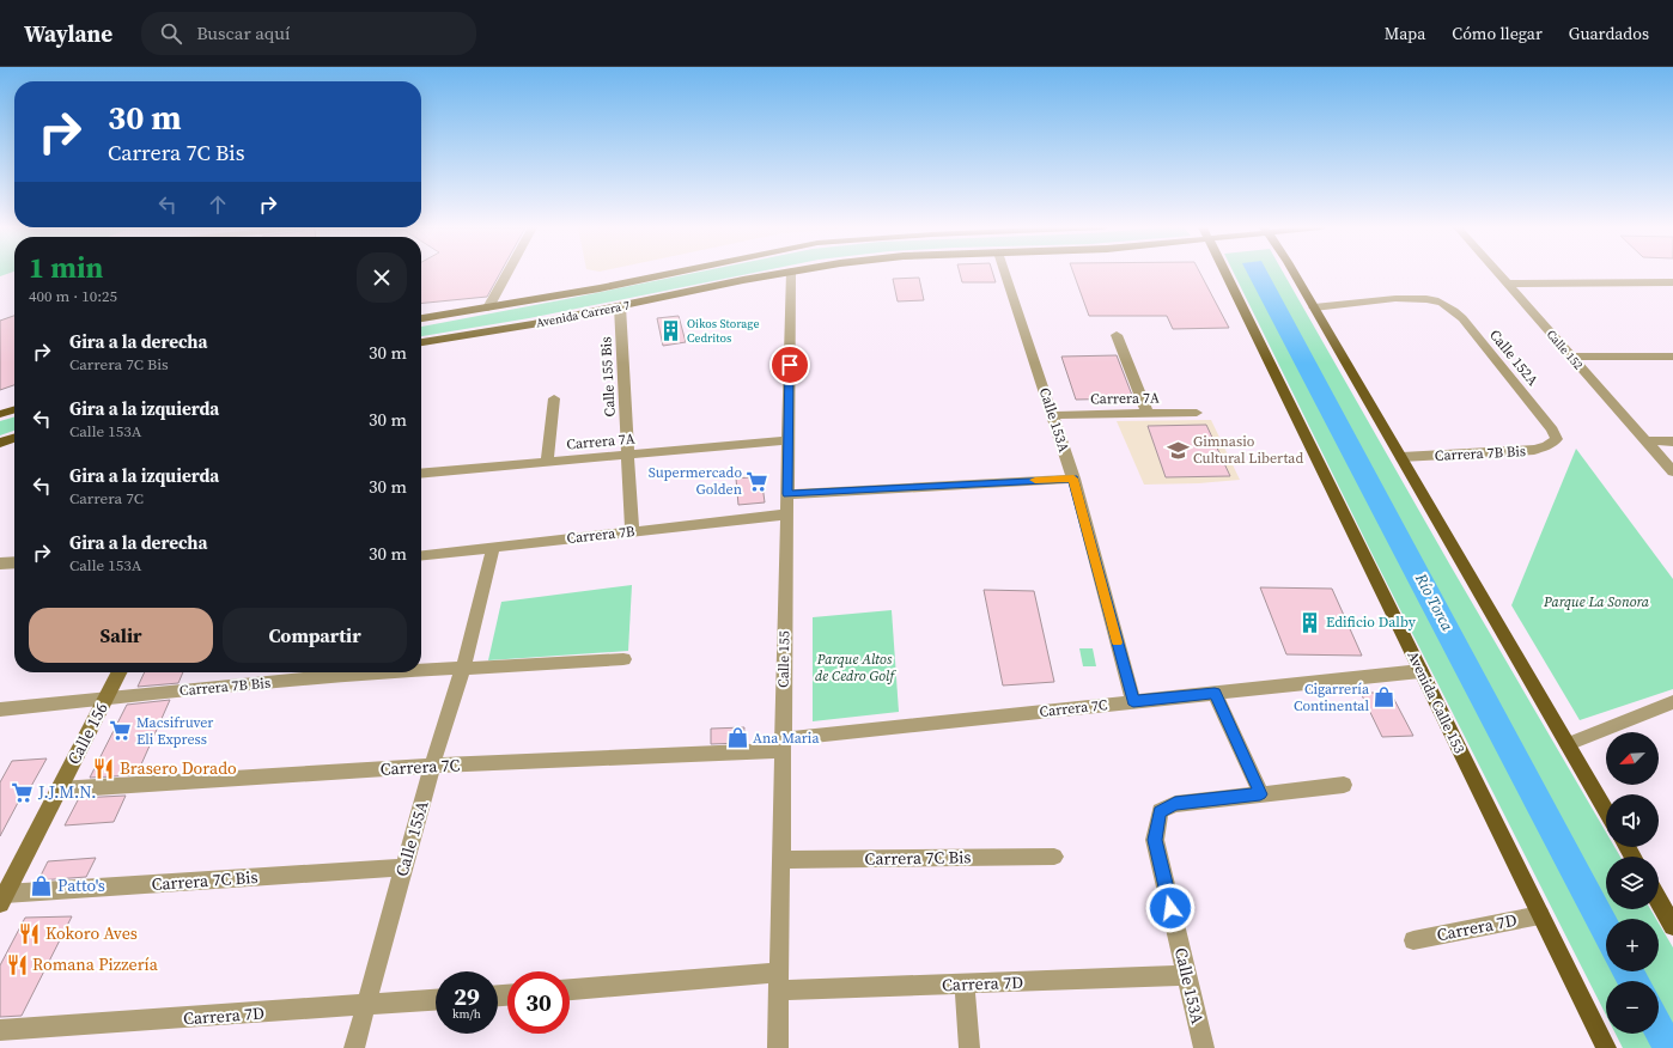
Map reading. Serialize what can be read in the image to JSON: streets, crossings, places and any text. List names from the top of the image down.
{
  "streets": {
    "main road": ["Avenida Carrera 7", "Avenida Calle 153"],
    "street": [
      "Calle 152",
      "Calle 152A",
      "Calle 155 Bis",
      "Carrera 7A",
      "Calle 153A",
      "Carrera 7B Bis",
      "Carrera 7B",
      "Calle 155",
      "Carrera 7C",
      "Calle 156",
      "Calle 155A",
      "Carrera 7C Bis",
      "Carrera 7D"
    ]
  },
  "crossings": [
    ["Avenida Carrera 7", "Calle 155 Bis"],
    ["Calle 152A", "Carrera 7B Bis"],
    ["Calle 155 Bis", "Carrera 7A"],
    ["Calle 155 Bis", "Carrera 7B"],
    ["Carrera 7A", "Calle 153A"],
    ["Carrera 7A", "Calle 155"],
    ["Calle 153A", "Carrera 7C"],
    ["Calle 153A", "Carrera 7D"],
    ["Carrera 7B Bis", "Calle 156"],
    ["Carrera 7B Bis", "Calle 155A"],
    ["Carrera 7B", "Calle 155"],
    ["Carrera 7B", "Calle 155A"],
    ["Calle 155", "Carrera 7C"],
    ["Calle 155", "Carrera 7C Bis"],
    ["Calle 155", "Carrera 7D"],
    ["Avenida Calle 153", "Carrera 7C"],
    ["Avenida Calle 153", "Carrera 7D"],
    ["Carrera 7C", "Calle 156"],
    ["Carrera 7C", "Calle 155A"],
    ["Calle 156", "Carrera 7C Bis"],
    ["Calle 155A", "Carrera 7C Bis"],
    ["Calle 155A", "Carrera 7D"]
  ],
  "water": ["Río Torca"],
  "parks": ["Parque La Sonora", "Parque Altos de Cedro Golf"],
  "places": {
    "building": ["Oikos Storage Cedritos", "Edificio Dalby"],
    "school or university": ["Gimnasio Cultural Libertad"],
    "supermarket": ["Supermercado Golden", "Macsifruver Eli Express", "J.J.M.N."],
    "shop": ["Cigarrería Continental", "Ana Maria", "Patto's"],
    "restaurant": ["Brasero Dorado", "Kokoro Aves", "Romana Pizzería"]
  },
  "north": "bottom left",
  "page": {
    "header": "Waylane",
    "search": "Buscar aquí",
    "nav": ["Mapa", "Cómo llegar", "Guardados"],
    "turn": ["30 m", "Carrera 7C Bis"],
    "heading": ["1 min", "400 m · 10:25"],
    "list": [
      {
        "name": "Gira a la derecha",
        "note": "Carrera 7C Bis",
        "value": "30 m"
      },
      {
        "name": "Gira a la izquierda",
        "note": "Calle 153A",
        "value": "30 m"
      },
      {
        "name": "Gira a la izquierda",
        "note": "Carrera 7C",
        "value": "30 m"
      },
      {
        "name": "Gira a la derecha",
        "note": "Calle 153A",
        "value": "30 m"
      }
    ],
    "buttons": ["Salir", "Compartir"],
    "map_buttons": ["+", "−"],
    "speed": "29 km/h",
    "limit": "30"
  }
}
